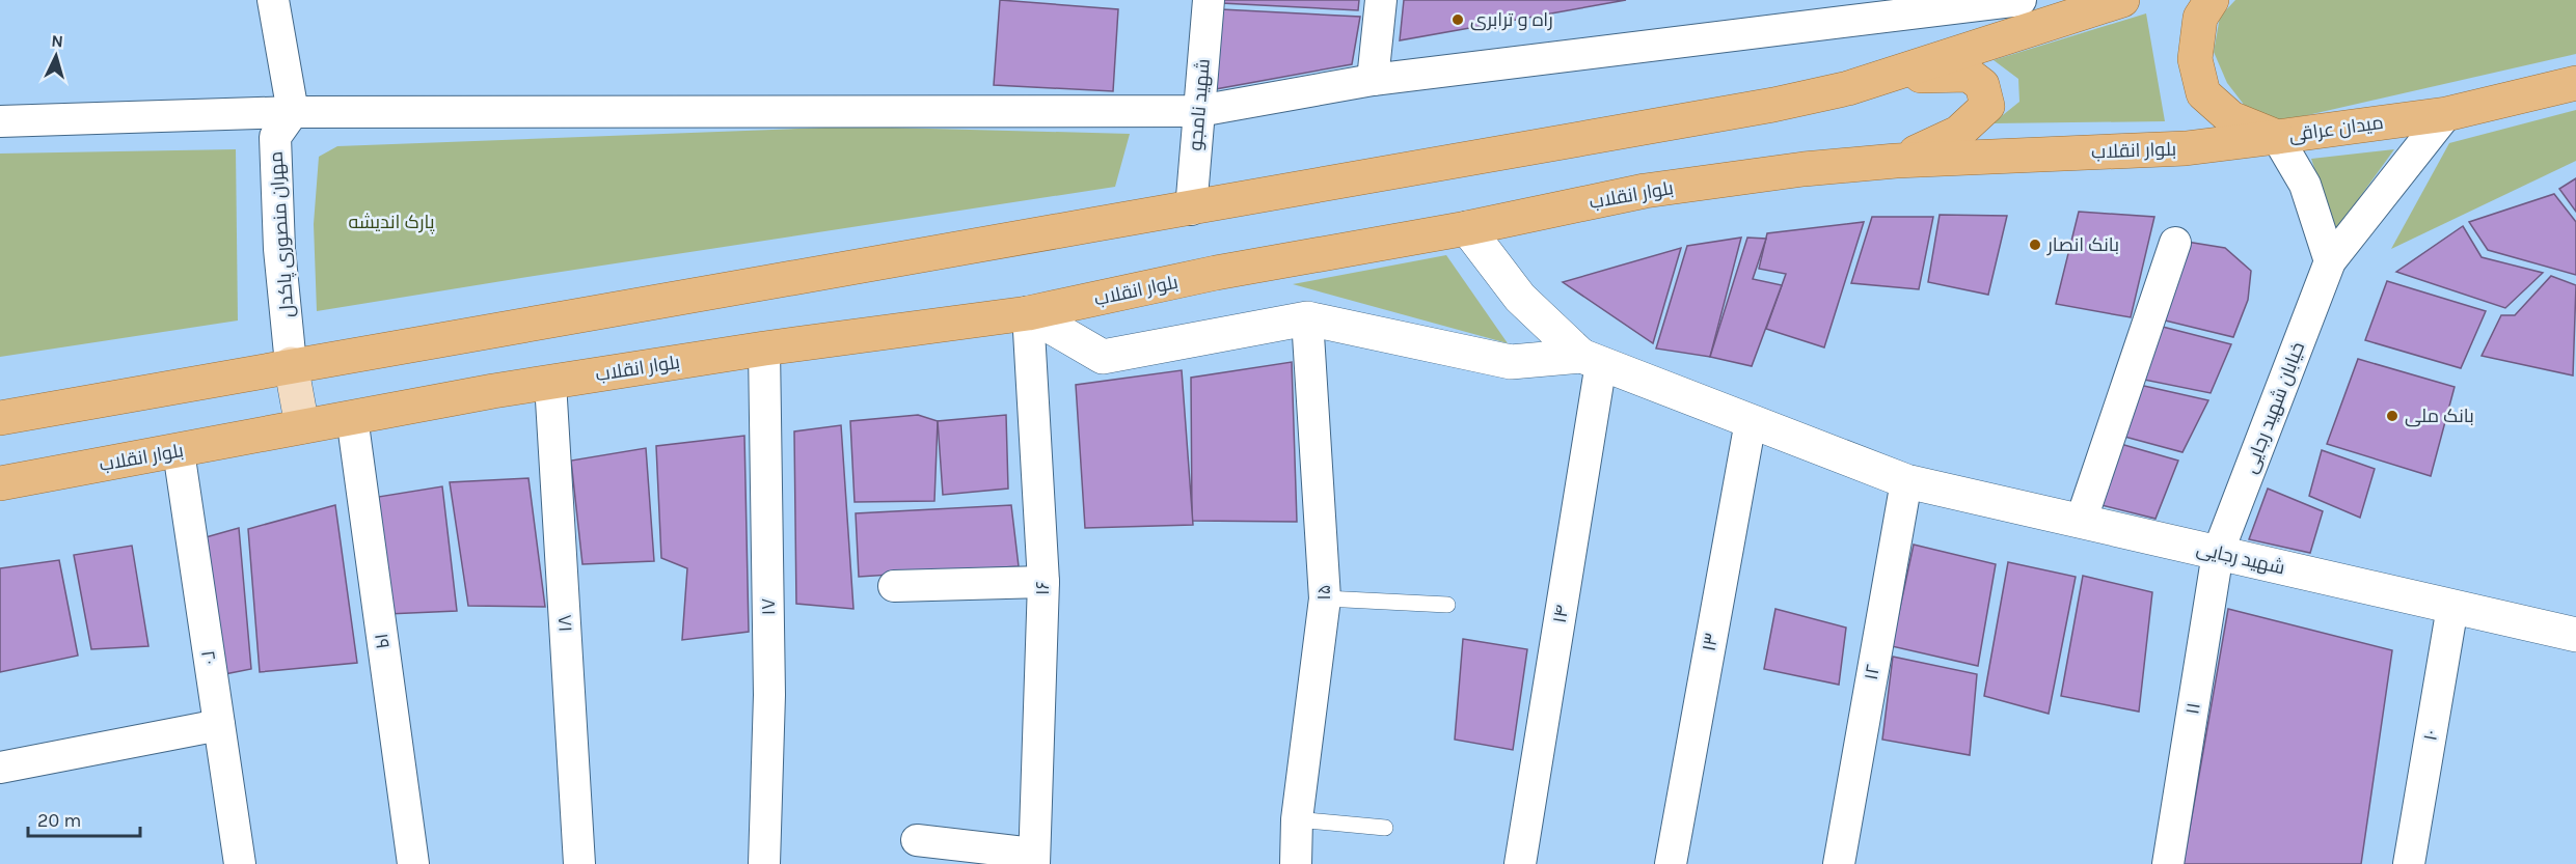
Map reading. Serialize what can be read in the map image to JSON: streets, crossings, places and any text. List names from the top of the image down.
{
  "streets": {
    "main road": ["میدان عراقی", "بلوار انقلاب"],
    "street": [
      "شهید نامجو",
      "مهران منصوری پاکدل",
      "خیابان شهید رجایی",
      "شهید رجایی",
      "۱۶",
      "۱۵",
      "۱۷",
      "۱۴",
      "۱۸",
      "۱۹",
      "۱۳",
      "۲۰",
      "۱۲",
      "۱۱",
      "۱۰"
    ]
  },
  "crossings": [
    ["میدان عراقی", "بلوار انقلاب"],
    ["میدان عراقی", "خیابان شهید رجایی"],
    ["بلوار انقلاب", "۱۶"],
    ["بلوار انقلاب", "۱۷"],
    ["بلوار انقلاب", "۱۸"],
    ["بلوار انقلاب", "۱۹"],
    ["بلوار انقلاب", "۲۰"],
    ["خیابان شهید رجایی", "شهید رجایی"],
    ["خیابان شهید رجایی", "۱۱"],
    ["شهید رجایی", "۱۴"],
    ["شهید رجایی", "۱۳"],
    ["شهید رجایی", "۱۲"],
    ["شهید رجایی", "۱۱"],
    ["شهید رجایی", "۱۰"]
  ],
  "parks": ["پارک اندیشه"],
  "places": ["راه و ترابری", "بانک انصار", "بانک ملی"],
  "scale_bar": "20 m",
  "north": "top"
}
